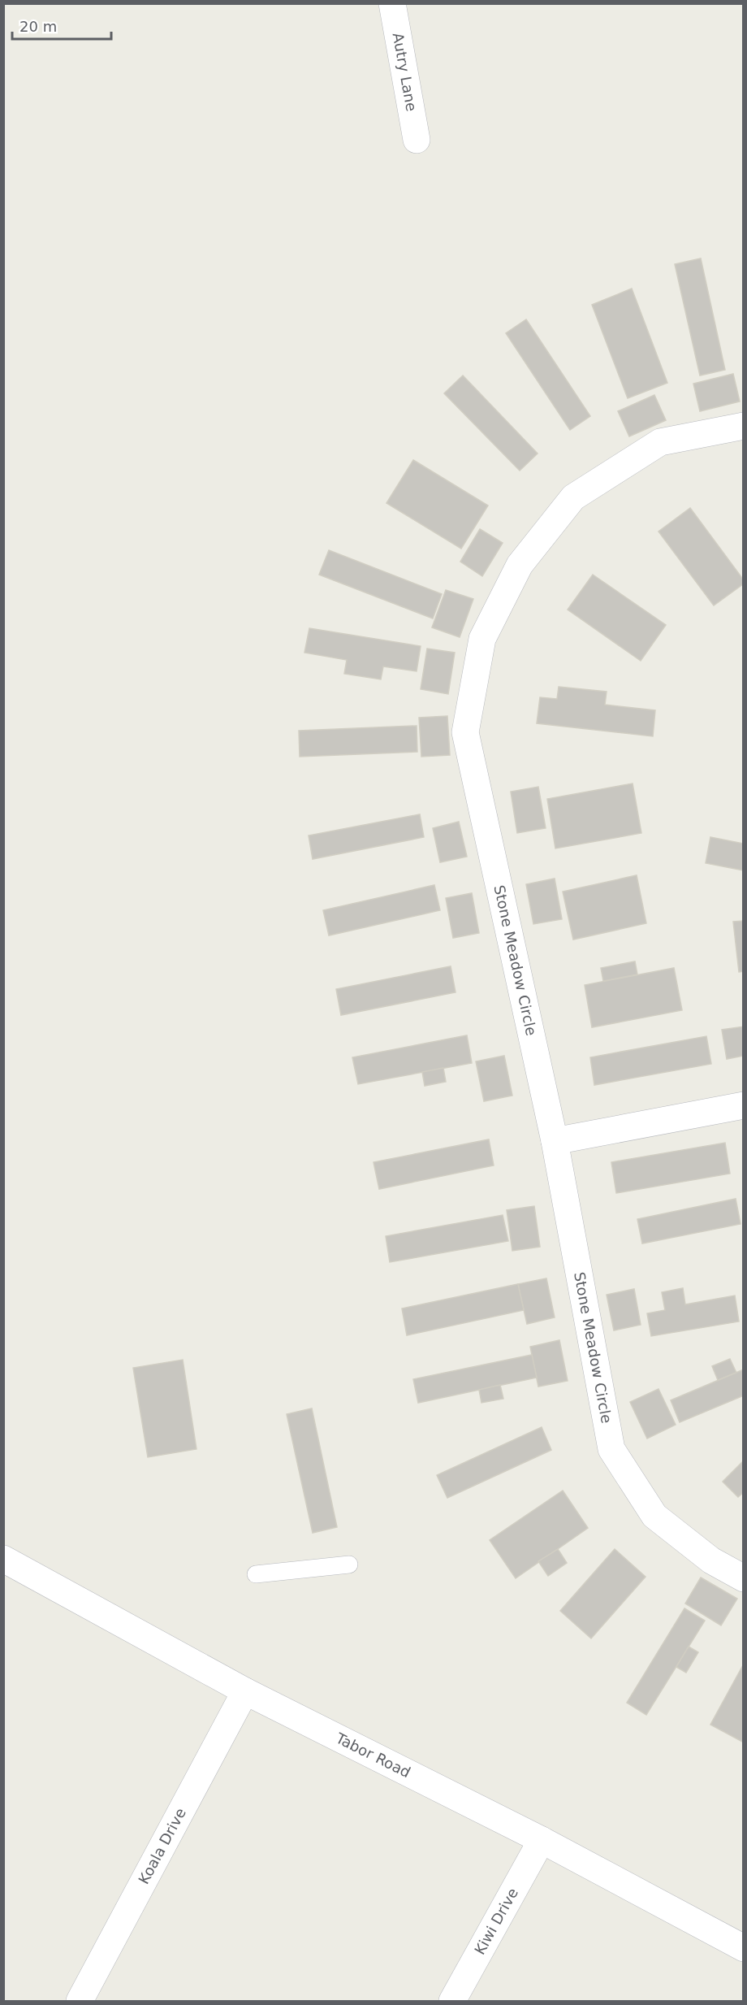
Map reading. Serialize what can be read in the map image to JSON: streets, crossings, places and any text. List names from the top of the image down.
{
  "streets": {
    "street": [
      "Autry Lane",
      "Stone Meadow Circle",
      "Tabor Road",
      "Koala Drive",
      "Kiwi Drive"
    ]
  },
  "crossings": [
    ["Tabor Road", "Koala Drive"],
    ["Tabor Road", "Kiwi Drive"]
  ],
  "scale_bar": "20 m"
}
